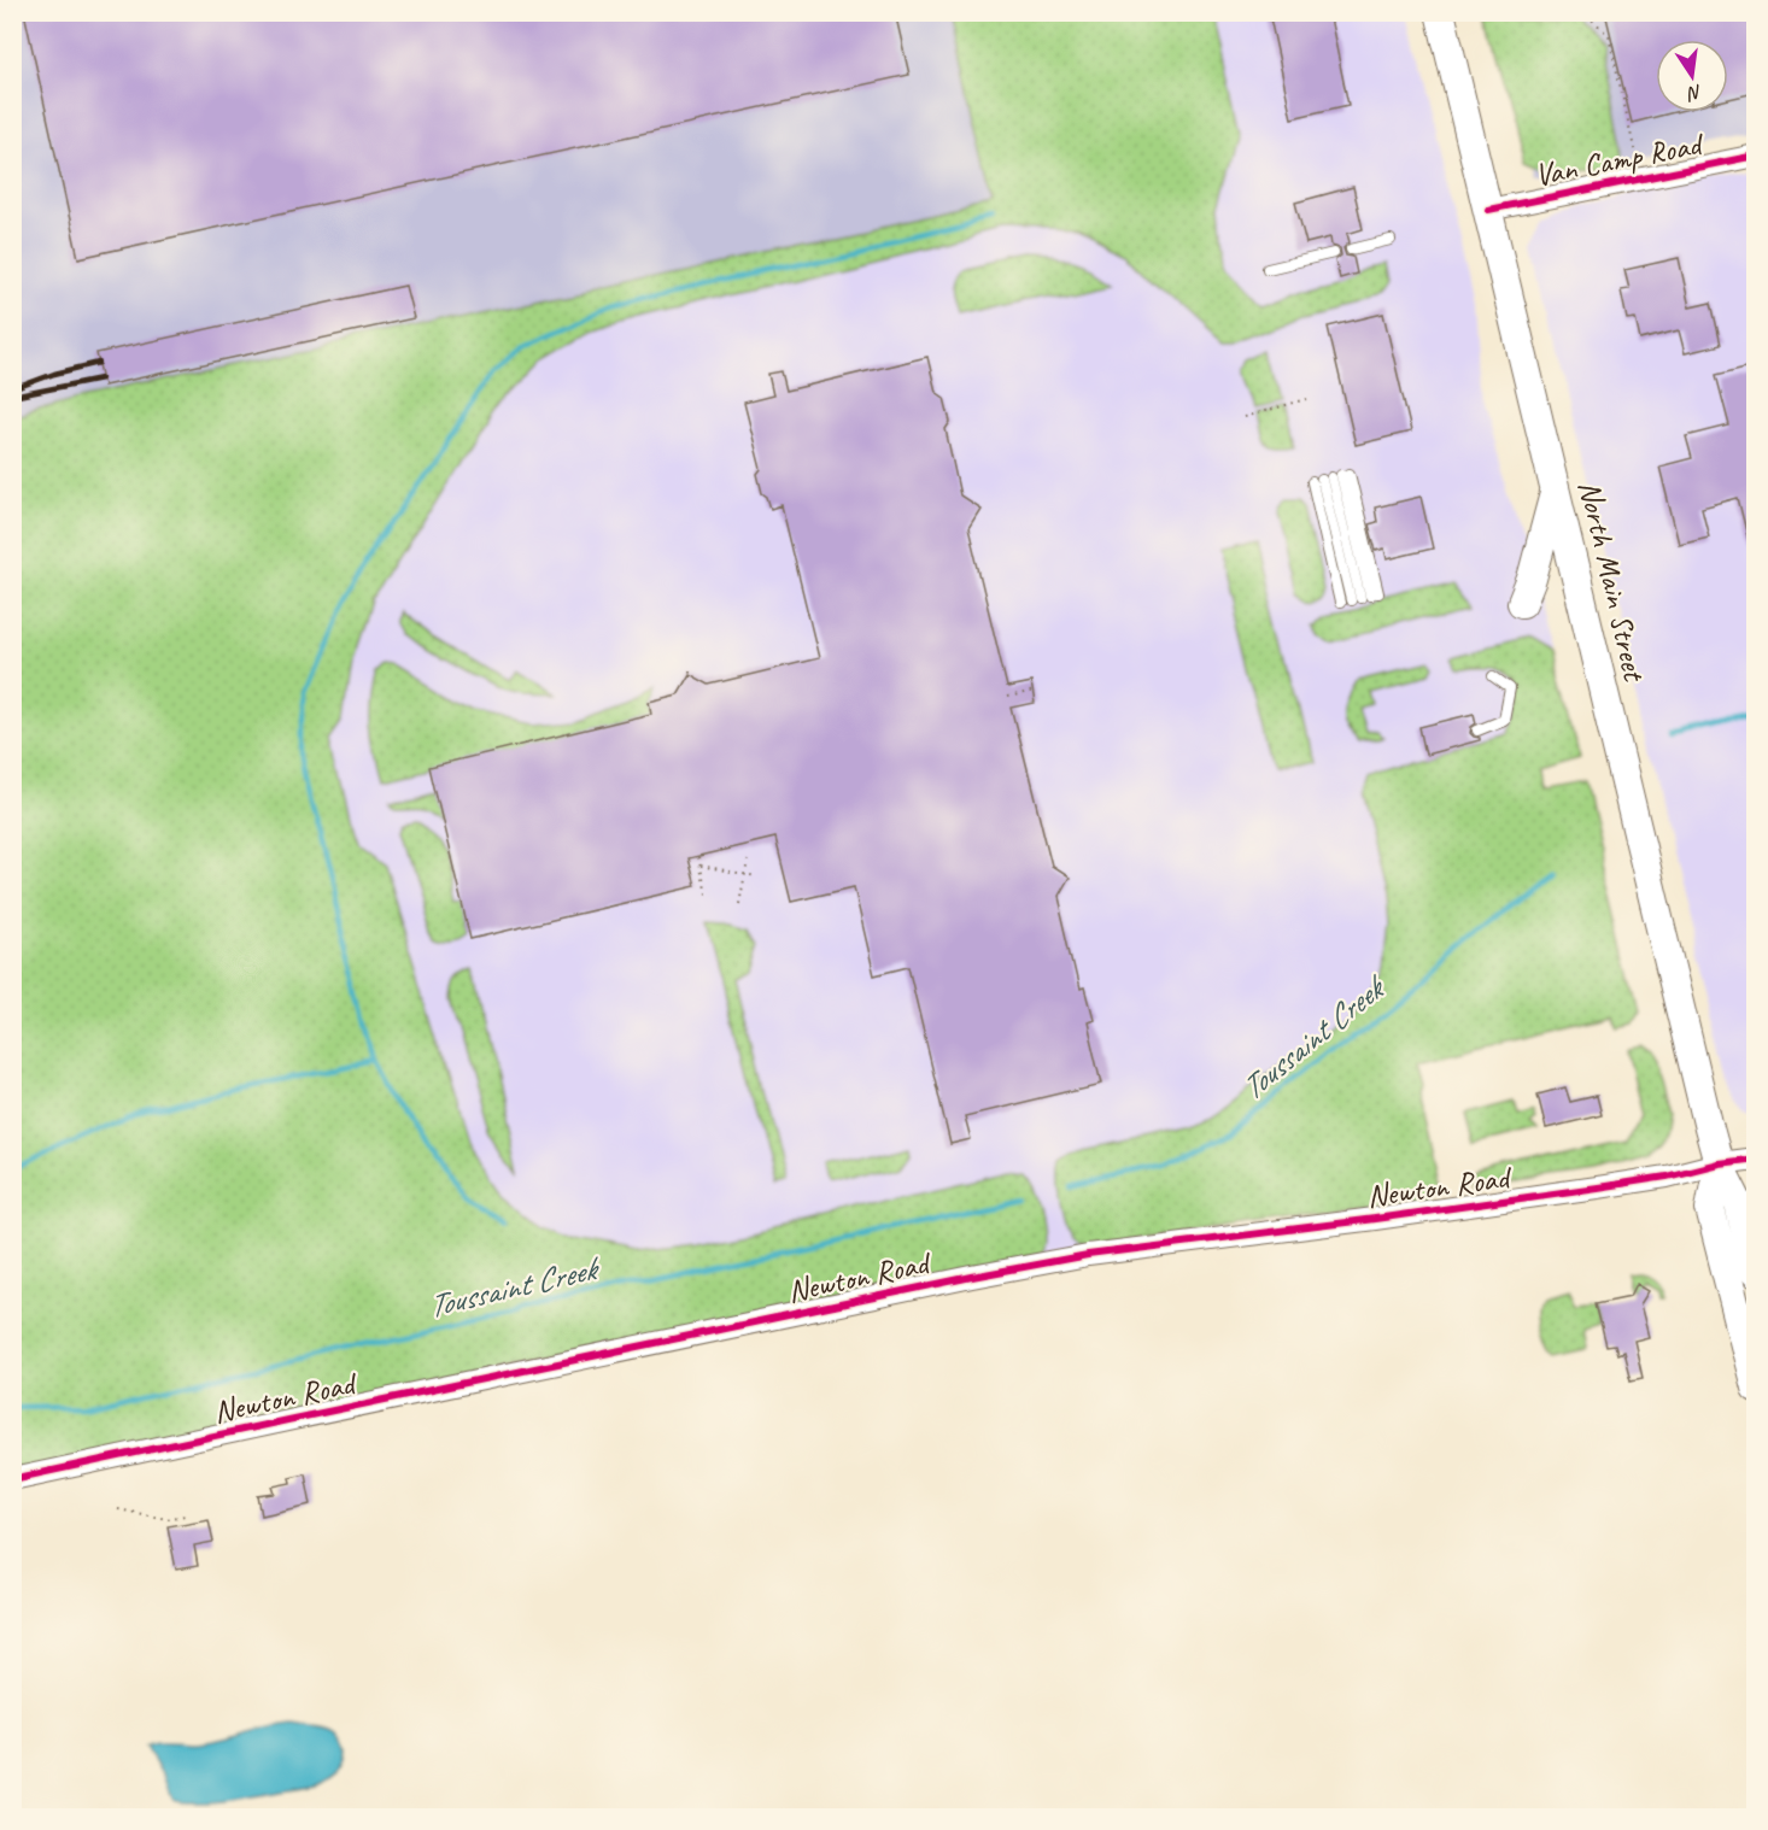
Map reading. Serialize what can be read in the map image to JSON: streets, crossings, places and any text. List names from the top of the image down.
{
  "streets": {
    "main road": ["North Main Street"],
    "street": ["Van Camp Road", "Newton Road"]
  },
  "crossings": [
    ["Van Camp Road", "North Main Street"],
    ["North Main Street", "Newton Road"]
  ],
  "water": ["Toussaint Creek"],
  "north": "bottom"
}
